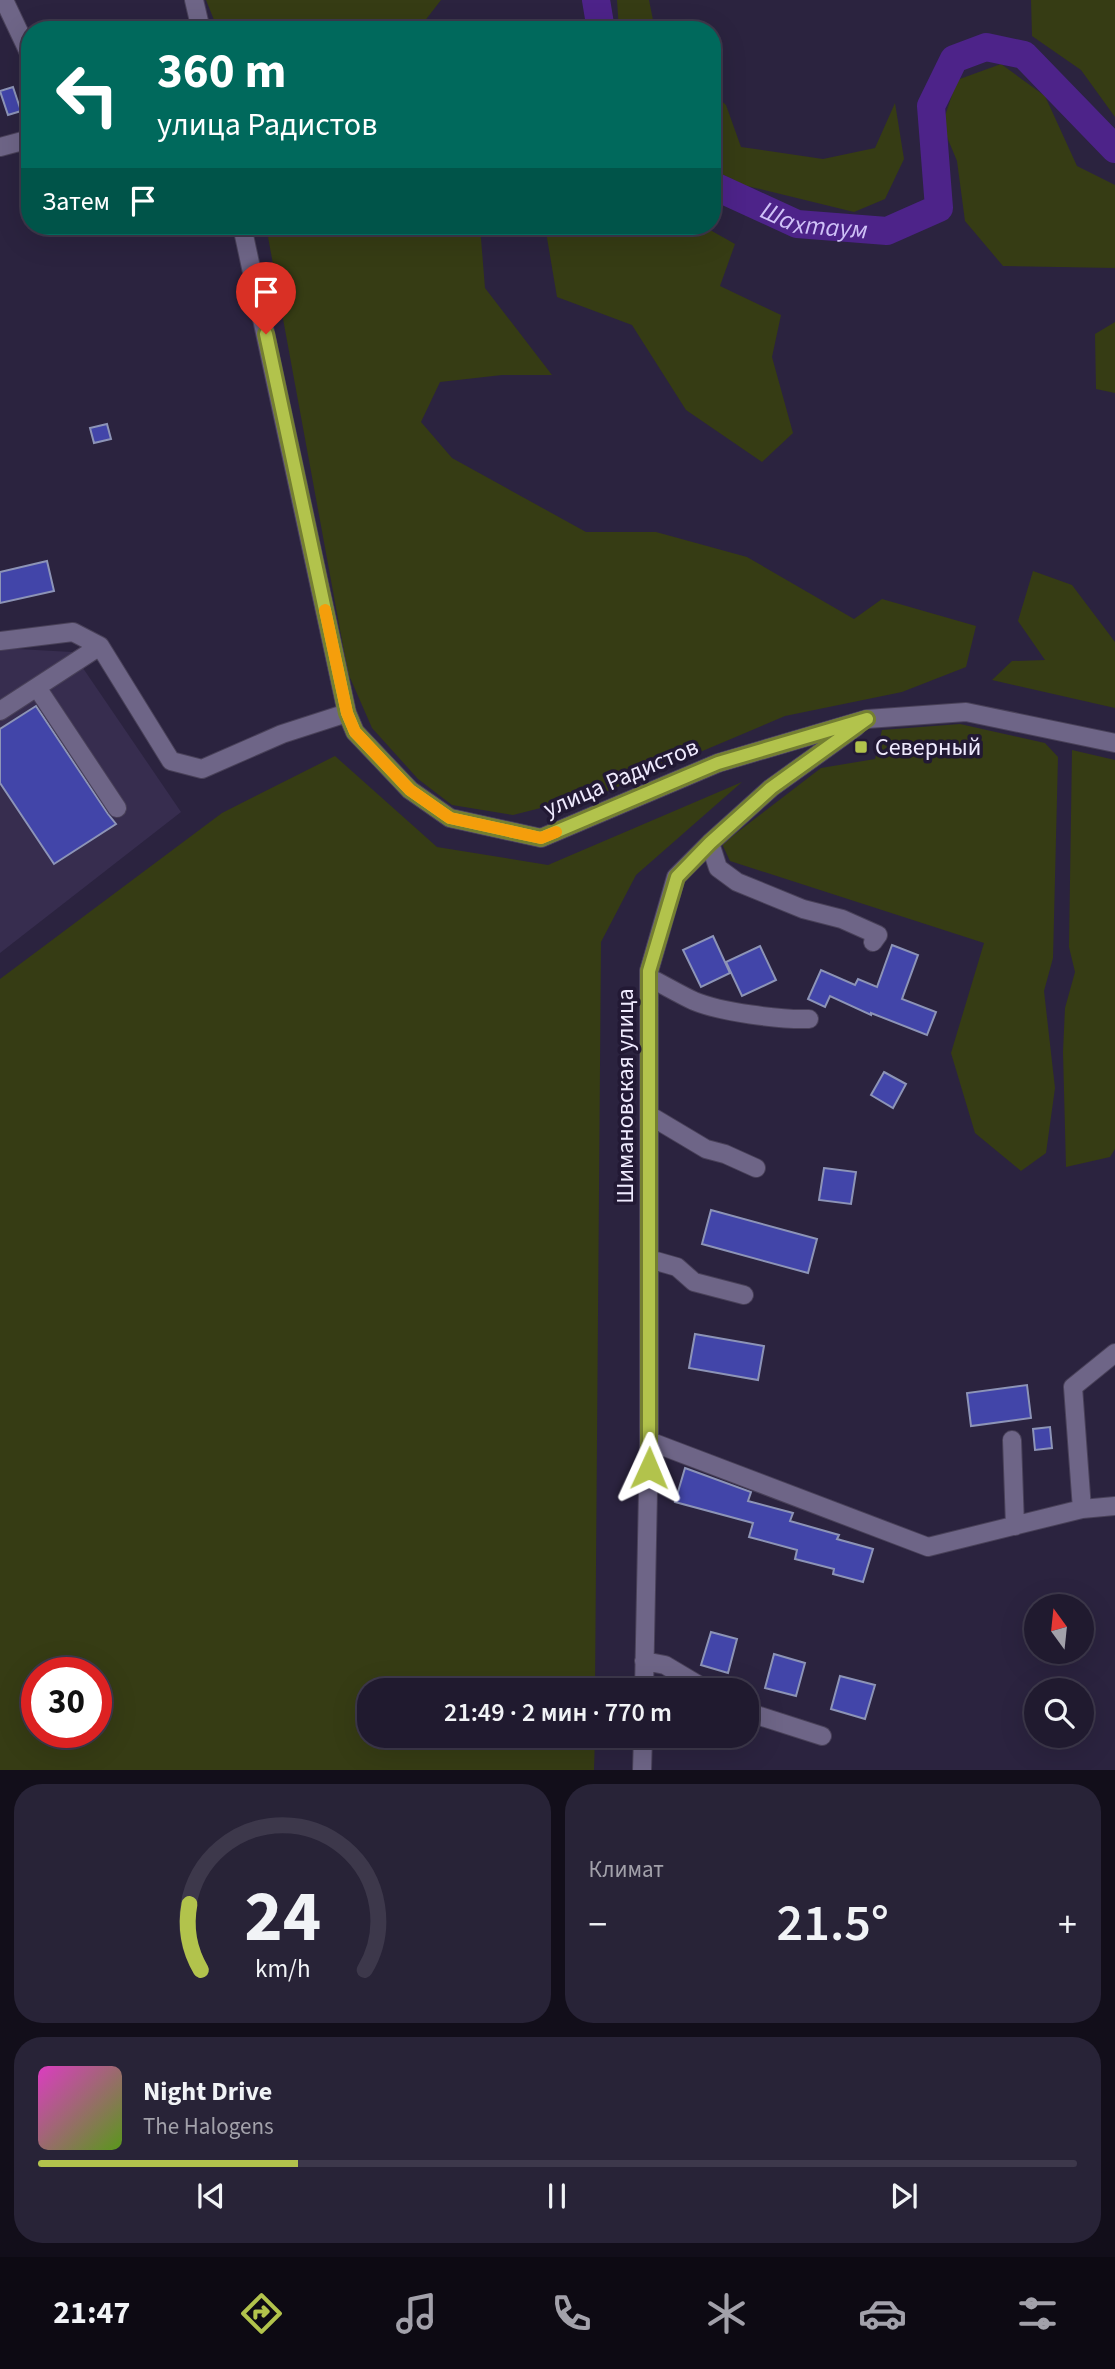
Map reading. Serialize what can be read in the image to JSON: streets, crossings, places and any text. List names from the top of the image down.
{
  "streets": {
    "street": ["улица Радистов", "Шимановская улица"]
  },
  "crossings": [
    ["улица Радистов", "Шимановская улица"]
  ],
  "water": ["Шахтаум"],
  "places": {
    "transit": ["Северный"]
  },
  "north": "top",
  "page": {
    "turn": ["360 m", "улица Радистов"],
    "then": "Затем",
    "limit": "30",
    "trip": "21:49 · 2 мин · 770 m",
    "tile": "Климат",
    "heat": ["−", "21.5°", "+"],
    "song": ["Night Drive", "The Halogens"],
    "tabs": "21:47",
    "gauge": ["24", "km/h"]
  }
}
